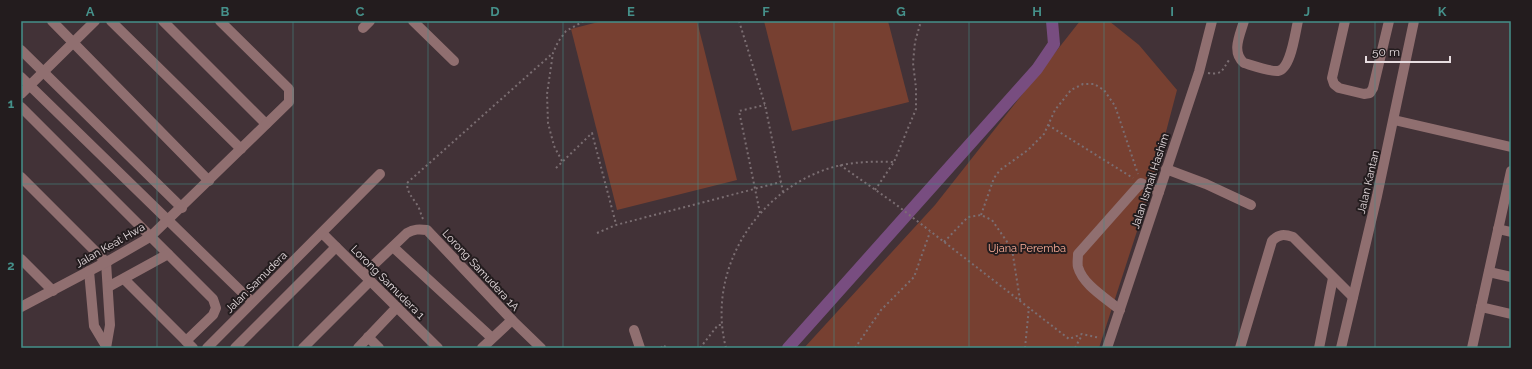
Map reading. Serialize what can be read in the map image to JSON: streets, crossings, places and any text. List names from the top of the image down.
{
  "streets": {
    "street": [
      "Jalan Ismail Hashim",
      "Jalan Kantan",
      "Jalan Keat Hwa",
      "Lorong Samudera 1A",
      "Jalan Samudera",
      "Lorong Samudera 1"
    ]
  },
  "crossings": [
    ["Jalan Samudera", "Lorong Samudera 1"]
  ],
  "parks": ["Ujana Peremba"],
  "scale_bar": "50 m",
  "grid": {
    "columns": [
      "A",
      "B",
      "C",
      "D",
      "E",
      "F",
      "G",
      "H",
      "I",
      "J",
      "K"
    ],
    "rows": ["1", "2"]
  }
}
